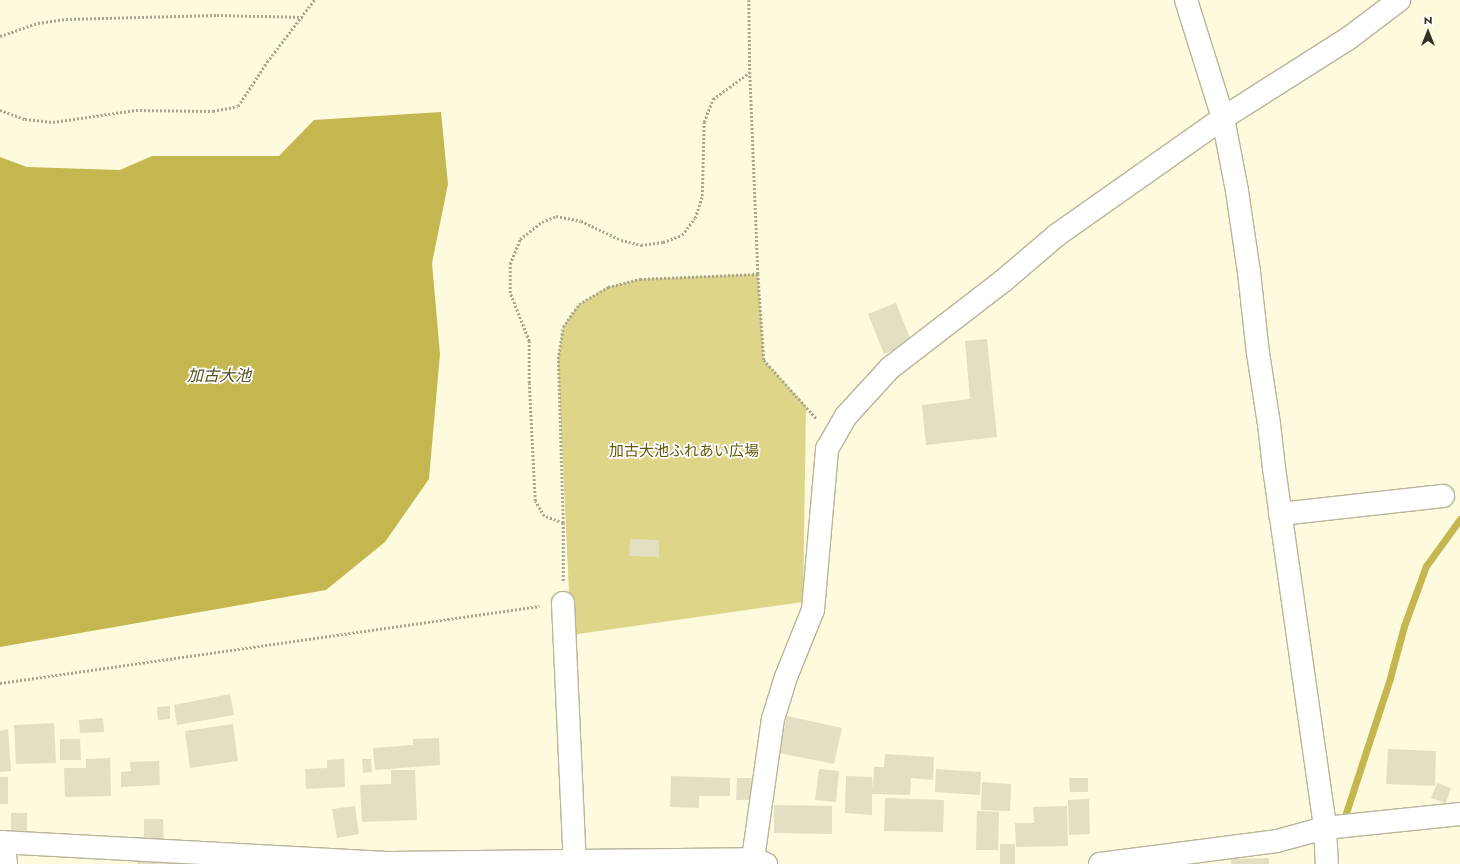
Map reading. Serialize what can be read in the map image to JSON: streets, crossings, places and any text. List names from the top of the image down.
{
  "water": ["加古大池"],
  "parks": ["加古大池ふれあい広場"],
  "north": "top"
}
